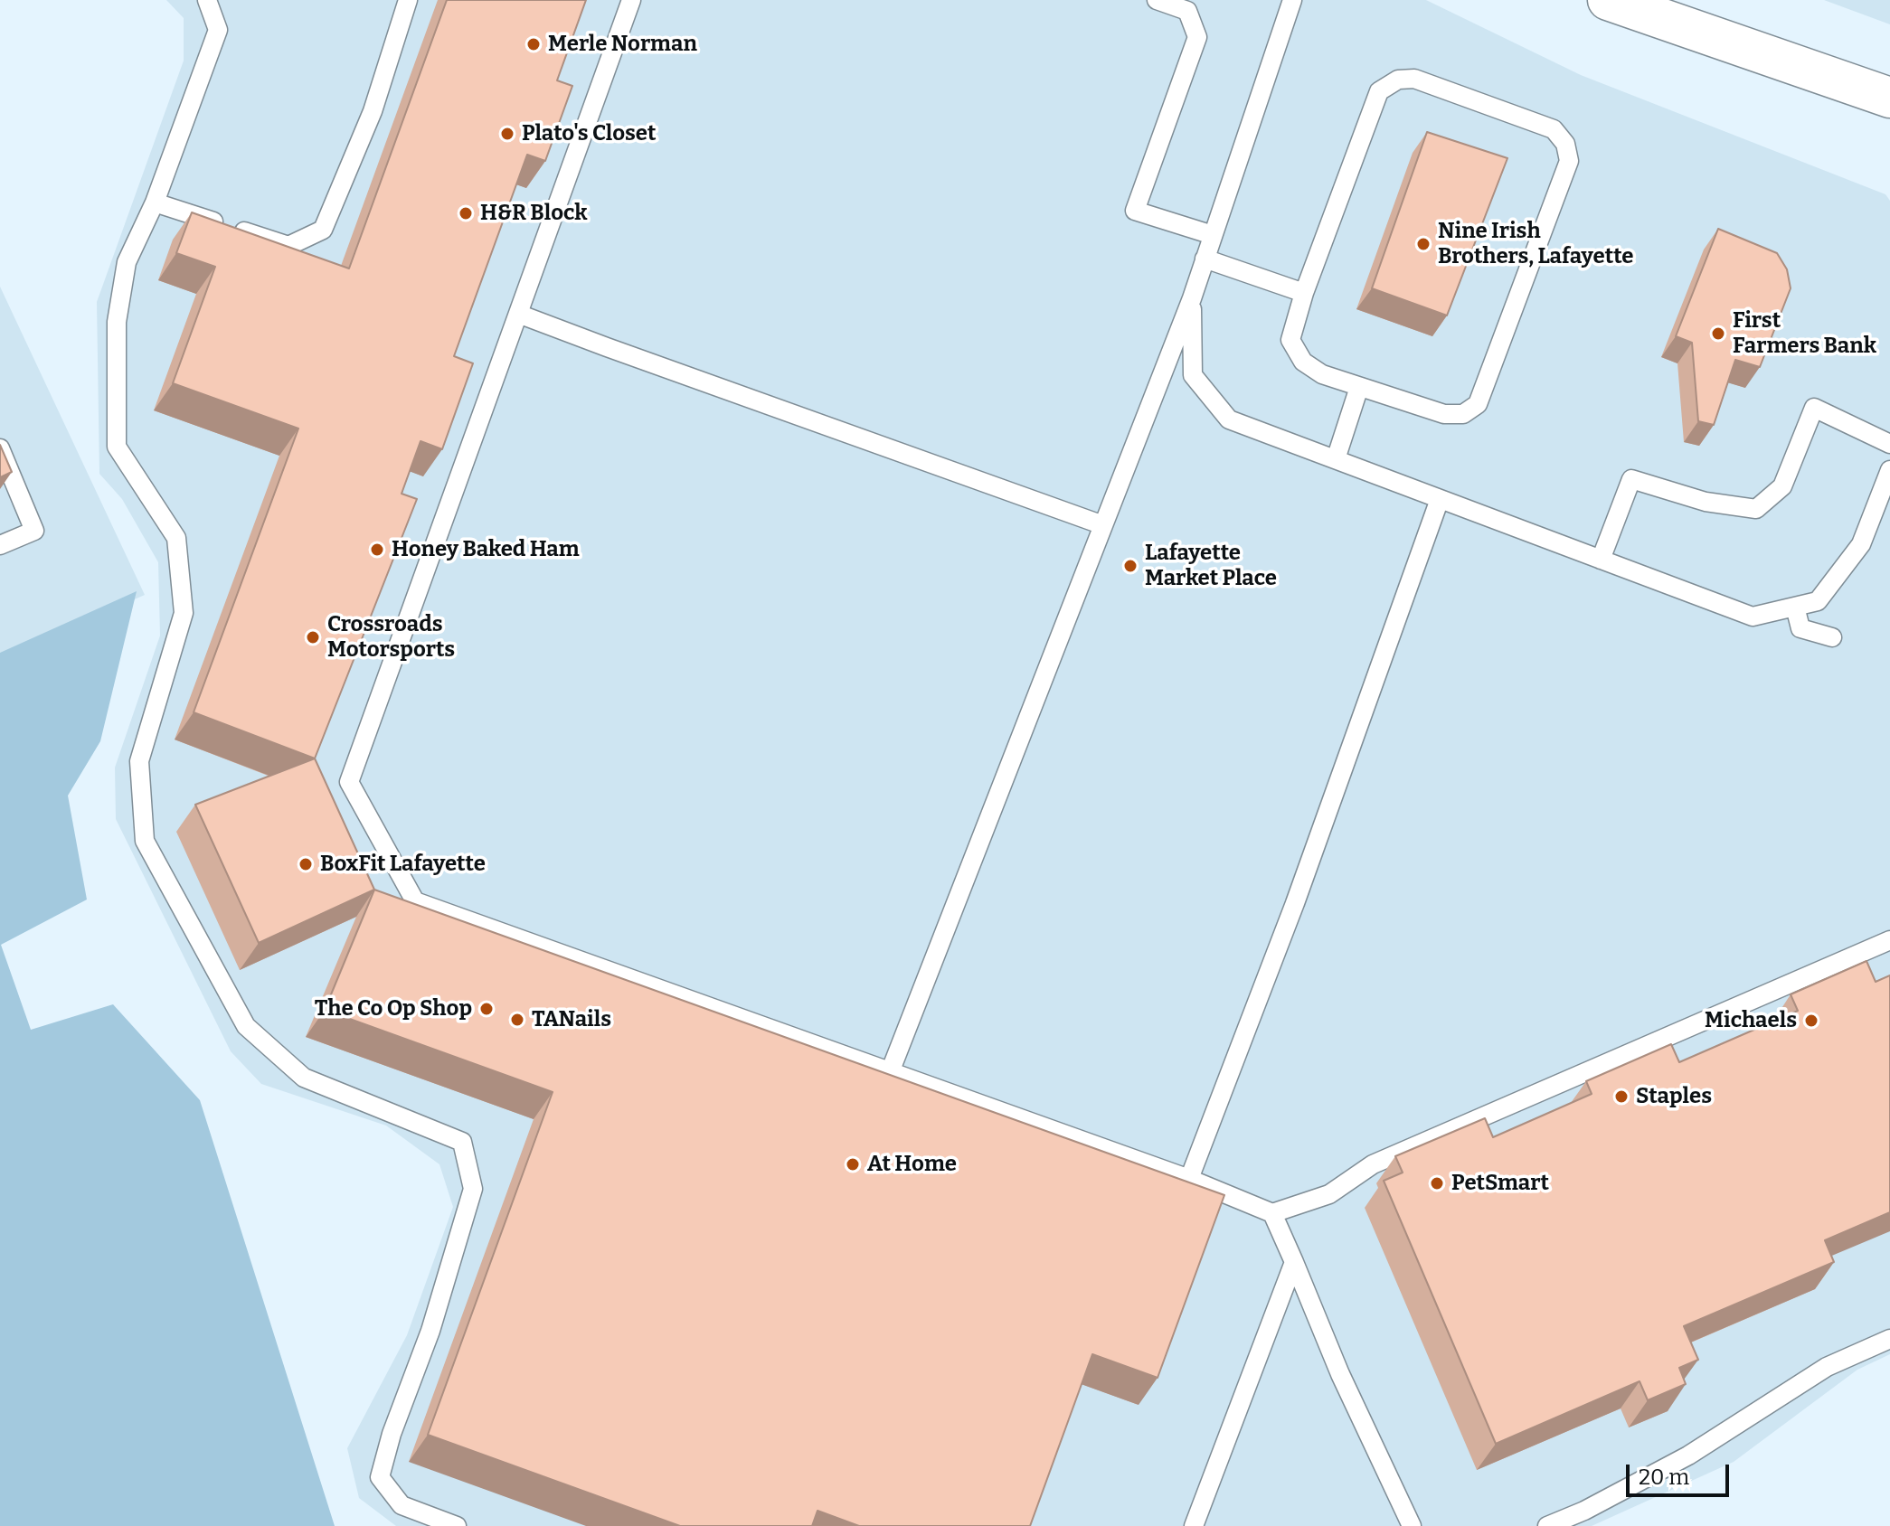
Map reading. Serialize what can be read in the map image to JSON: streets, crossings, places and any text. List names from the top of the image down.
{
  "places": [
    "Merle Norman",
    "Plato's Closet",
    "H&R Block",
    "Nine Irish Brothers, Lafayette",
    "First Farmers Bank",
    "Honey Baked Ham",
    "Lafayette Market Place",
    "Crossroads Motorsports",
    "BoxFit Lafayette",
    "The Co Op Shop",
    "TANails",
    "Michaels",
    "Staples",
    "At Home",
    "PetSmart"
  ],
  "scale_bar": "20 m"
}
